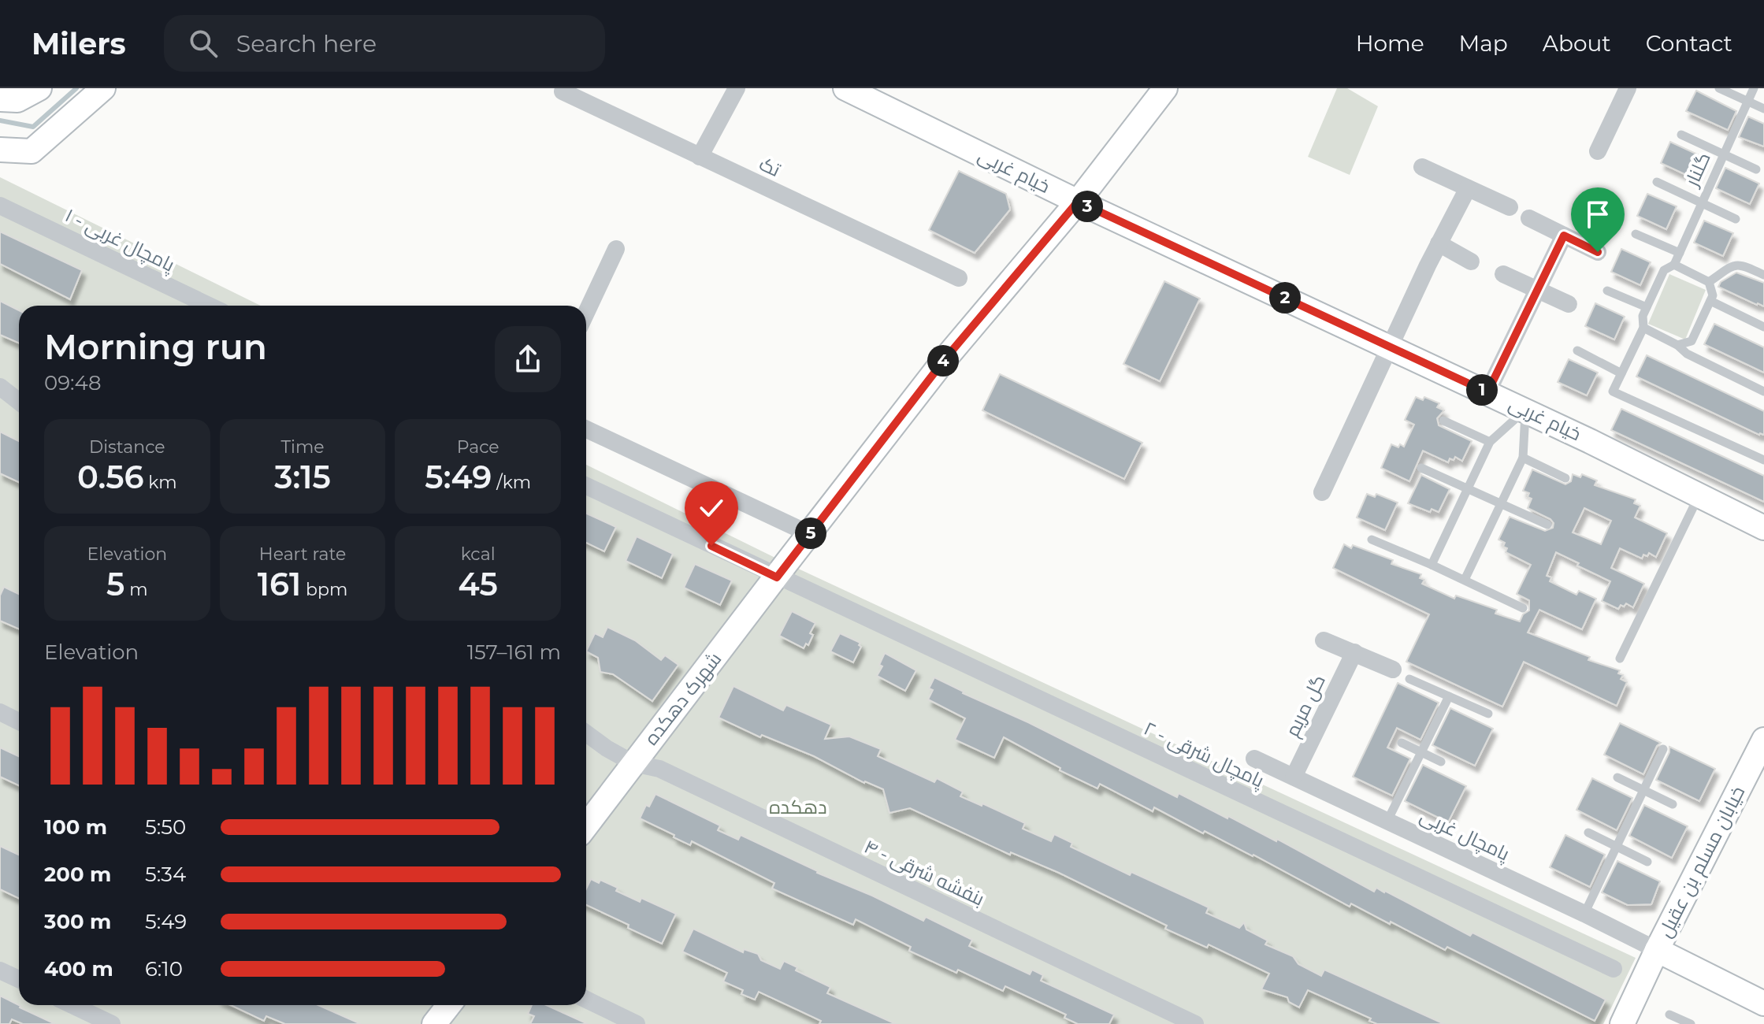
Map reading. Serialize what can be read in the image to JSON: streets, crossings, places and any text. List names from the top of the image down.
{
  "streets": {
    "street": [
      "تک",
      "خیام غربی",
      "پامچال غربی - ۱",
      "شهرک دهکده",
      "گل مریم",
      "پامچال شرقی - ۲",
      "پامچال غربی",
      "خیابان مسلم بن عقیل",
      "بنفشه شرقی - ۴"
    ],
    "lane": ["گلنار"]
  },
  "crossings": [
    ["خیام غربی", "شهرک دهکده"],
    ["شهرک دهکده", "پامچال شرقی - ۲"],
    ["شهرک دهکده", "بنفشه شرقی - ۴"],
    ["گل مریم", "پامچال غربی"],
    ["پامچال غربی", "خیابان مسلم بن عقیل"]
  ],
  "parks": ["دهکده"],
  "page": {
    "header": "Milers",
    "search": "Search here",
    "nav": [
      "Home",
      "Map",
      "About",
      "Contact"
    ],
    "pins": [
      "3",
      "2",
      "4",
      "1",
      "5"
    ],
    "heading": ["Morning run", "09:48"],
    "stats": [
      ["Distance", "0.56 km"],
      ["Time", "3:15"],
      ["Pace", "5:49 /km"],
      ["Elevation", "5 m"],
      ["Heart rate", "161 bpm"],
      ["kcal", "45"]
    ],
    "chart": ["Elevation", "157–161 m"],
    "list": [
      {
        "name": "100 m",
        "note": "5:50"
      },
      {
        "name": "200 m",
        "note": "5:34"
      },
      {
        "name": "300 m",
        "note": "5:49"
      },
      {
        "name": "400 m",
        "note": "6:10"
      }
    ]
  }
}
